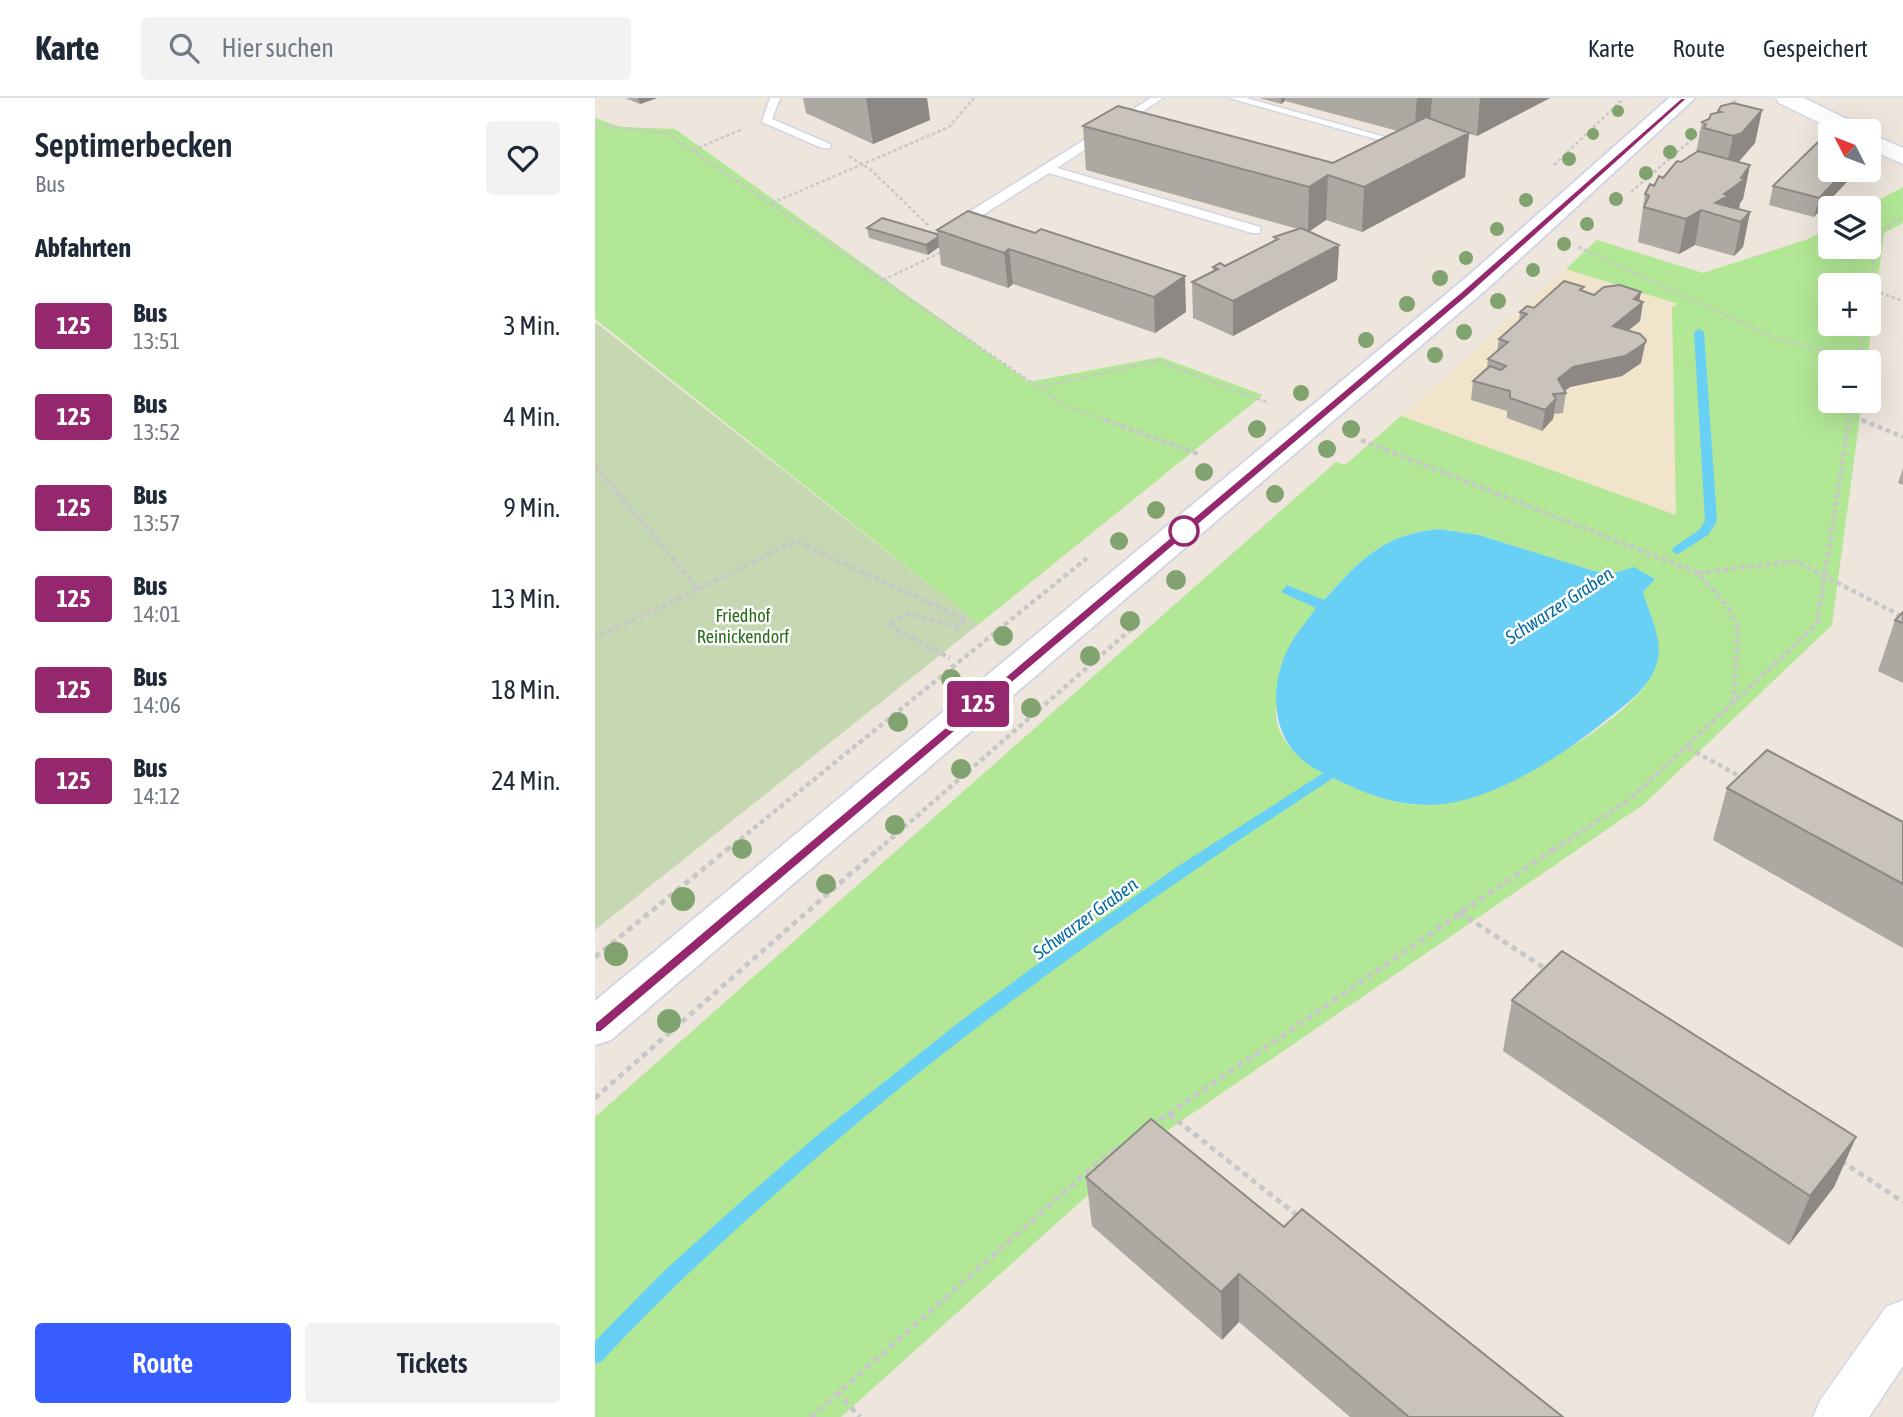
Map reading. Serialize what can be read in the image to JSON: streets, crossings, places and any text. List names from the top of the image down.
{
  "water": ["Schwarzer Graben"],
  "parks": ["Friedhof Reinickendorf"],
  "lines": ["bus line 125"],
  "north": "top left",
  "page": {
    "header": "Karte",
    "search": "Hier suchen",
    "nav": ["Karte", "Route", "Gespeichert"],
    "heading": [
      ["Septimerbecken", "Bus"],
      "Abfahrten"
    ],
    "on_map": "125",
    "map_buttons": ["+", "−"],
    "list": [
      {
        "mark": "125",
        "name": "Bus",
        "note": "13:51",
        "value": "3 Min."
      },
      {
        "mark": "125",
        "name": "Bus",
        "note": "13:52",
        "value": "4 Min."
      },
      {
        "mark": "125",
        "name": "Bus",
        "note": "13:57",
        "value": "9 Min."
      },
      {
        "mark": "125",
        "name": "Bus",
        "note": "14:01",
        "value": "13 Min."
      },
      {
        "mark": "125",
        "name": "Bus",
        "note": "14:06",
        "value": "18 Min."
      },
      {
        "mark": "125",
        "name": "Bus",
        "note": "14:12",
        "value": "24 Min."
      }
    ],
    "buttons": ["Route", "Tickets"]
  }
}
